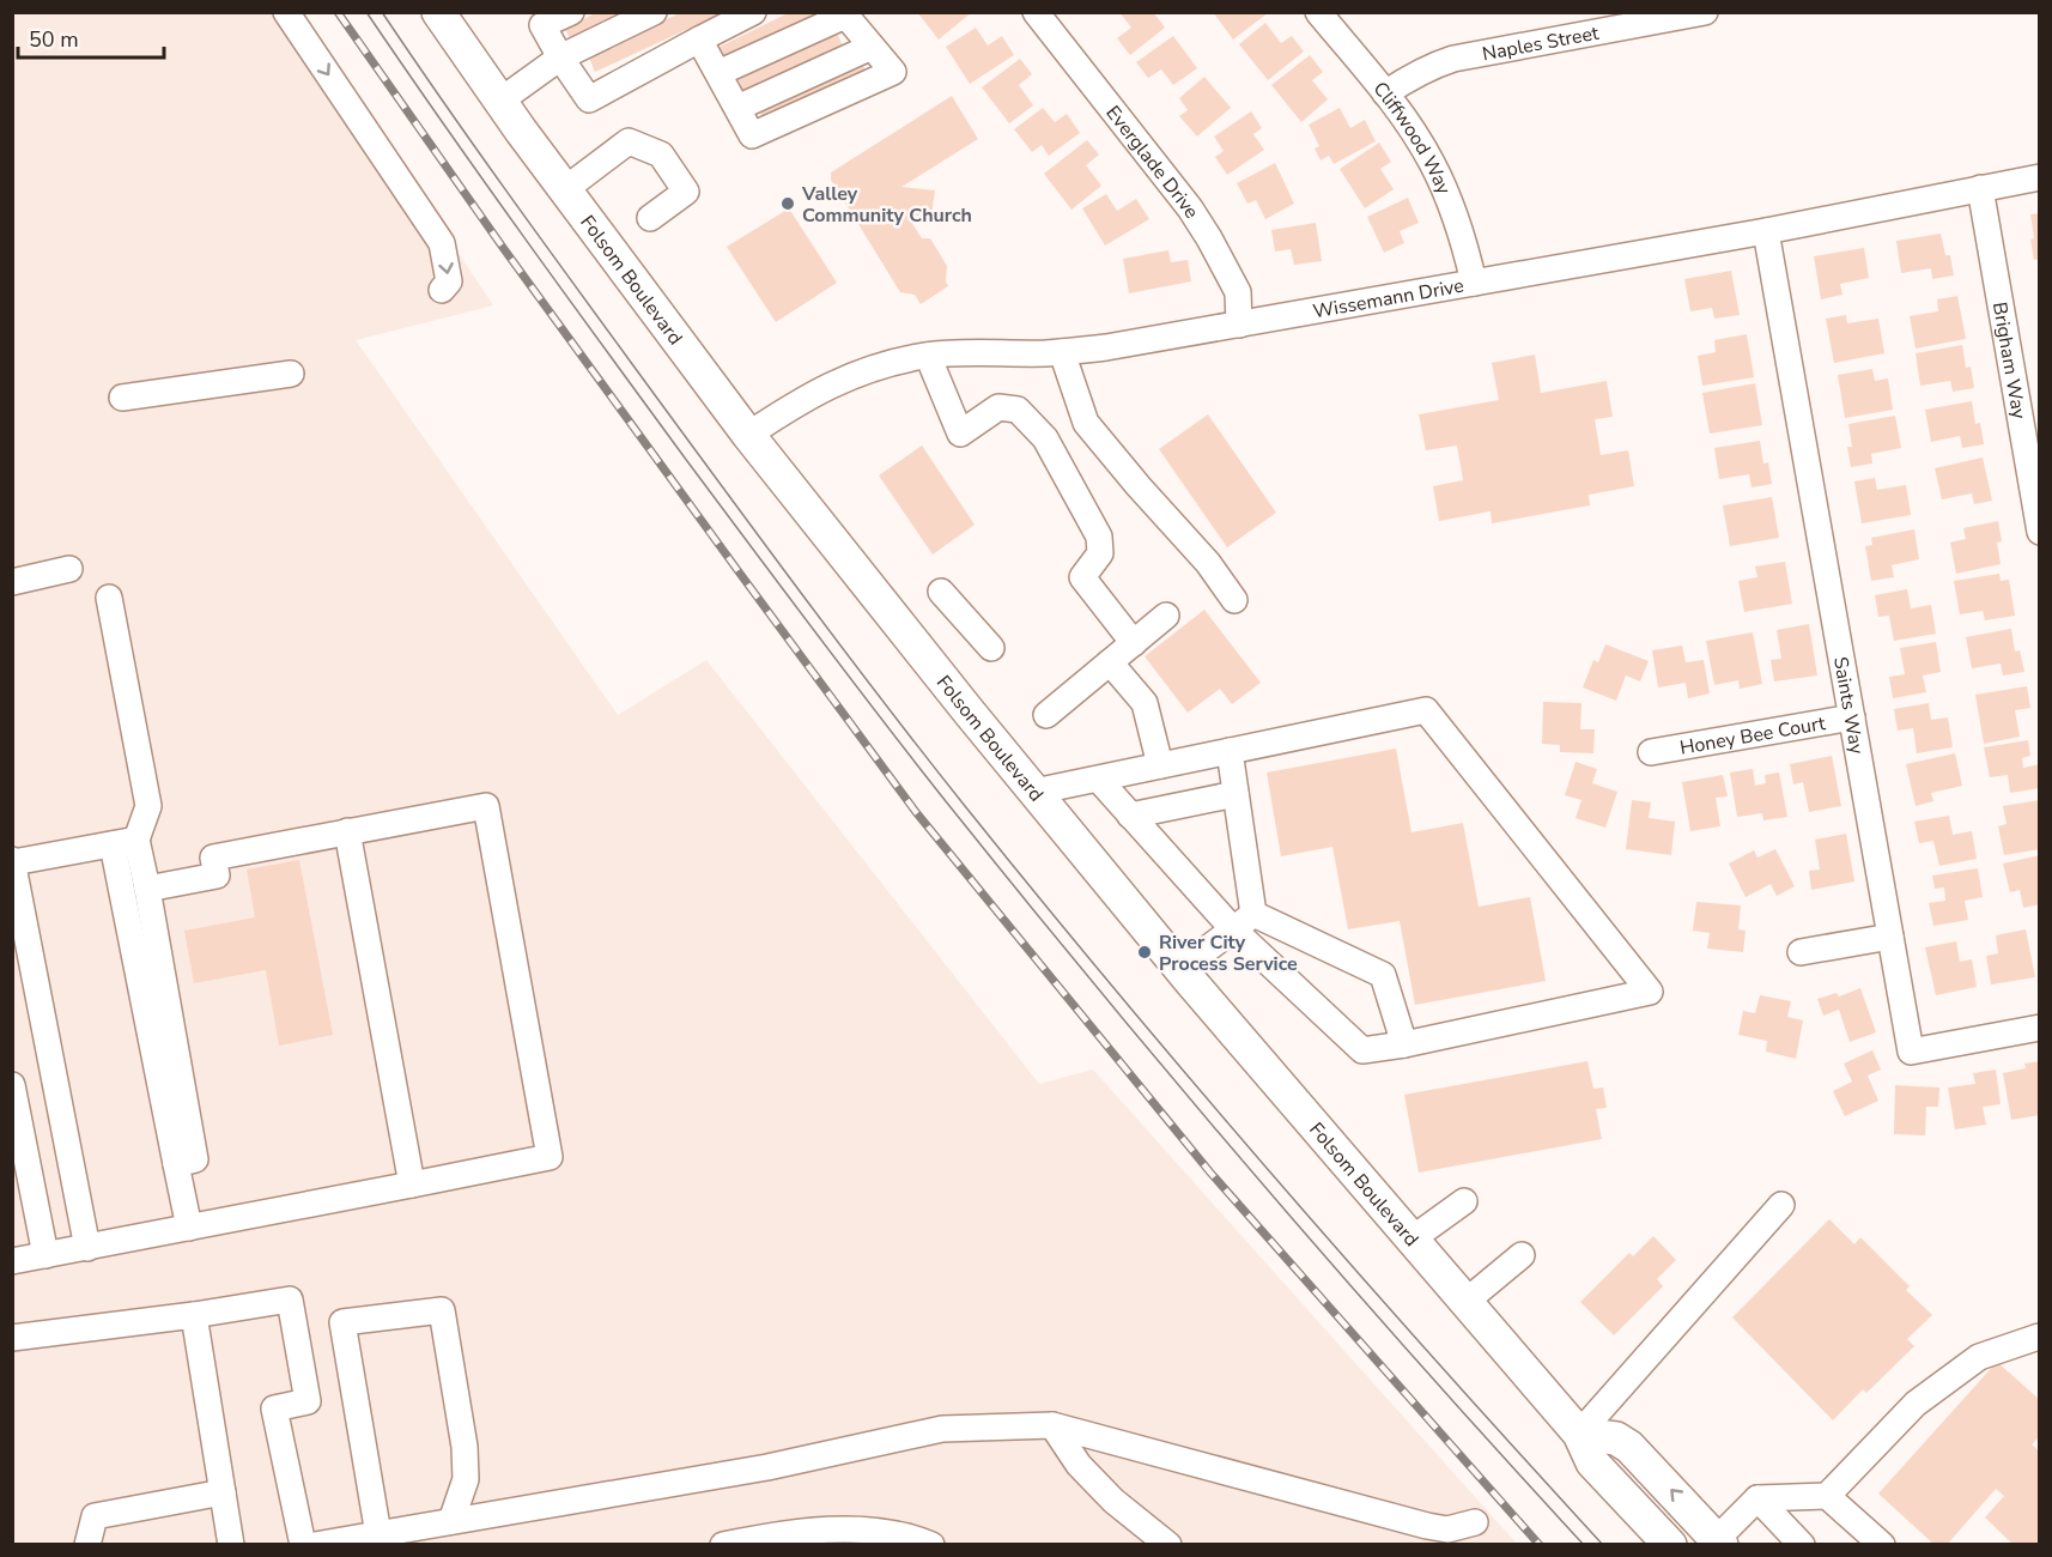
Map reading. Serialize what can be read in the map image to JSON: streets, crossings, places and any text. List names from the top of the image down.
{
  "streets": {
    "main road": ["Folsom Boulevard"],
    "street": [
      "Naples Street",
      "Cliffwood Way",
      "Everglade Drive",
      "Wissemann Drive",
      "Brigham Way",
      "Saints Way",
      "Honey Bee Court"
    ]
  },
  "crossings": [
    ["Naples Street", "Cliffwood Way"],
    ["Cliffwood Way", "Wissemann Drive"],
    ["Everglade Drive", "Wissemann Drive"],
    ["Folsom Boulevard", "Wissemann Drive"],
    ["Wissemann Drive", "Brigham Way"],
    ["Wissemann Drive", "Saints Way"],
    ["Saints Way", "Honey Bee Court"]
  ],
  "places": ["Valley Community Church", "River City Process Service"],
  "scale_bar": "50 m"
}
